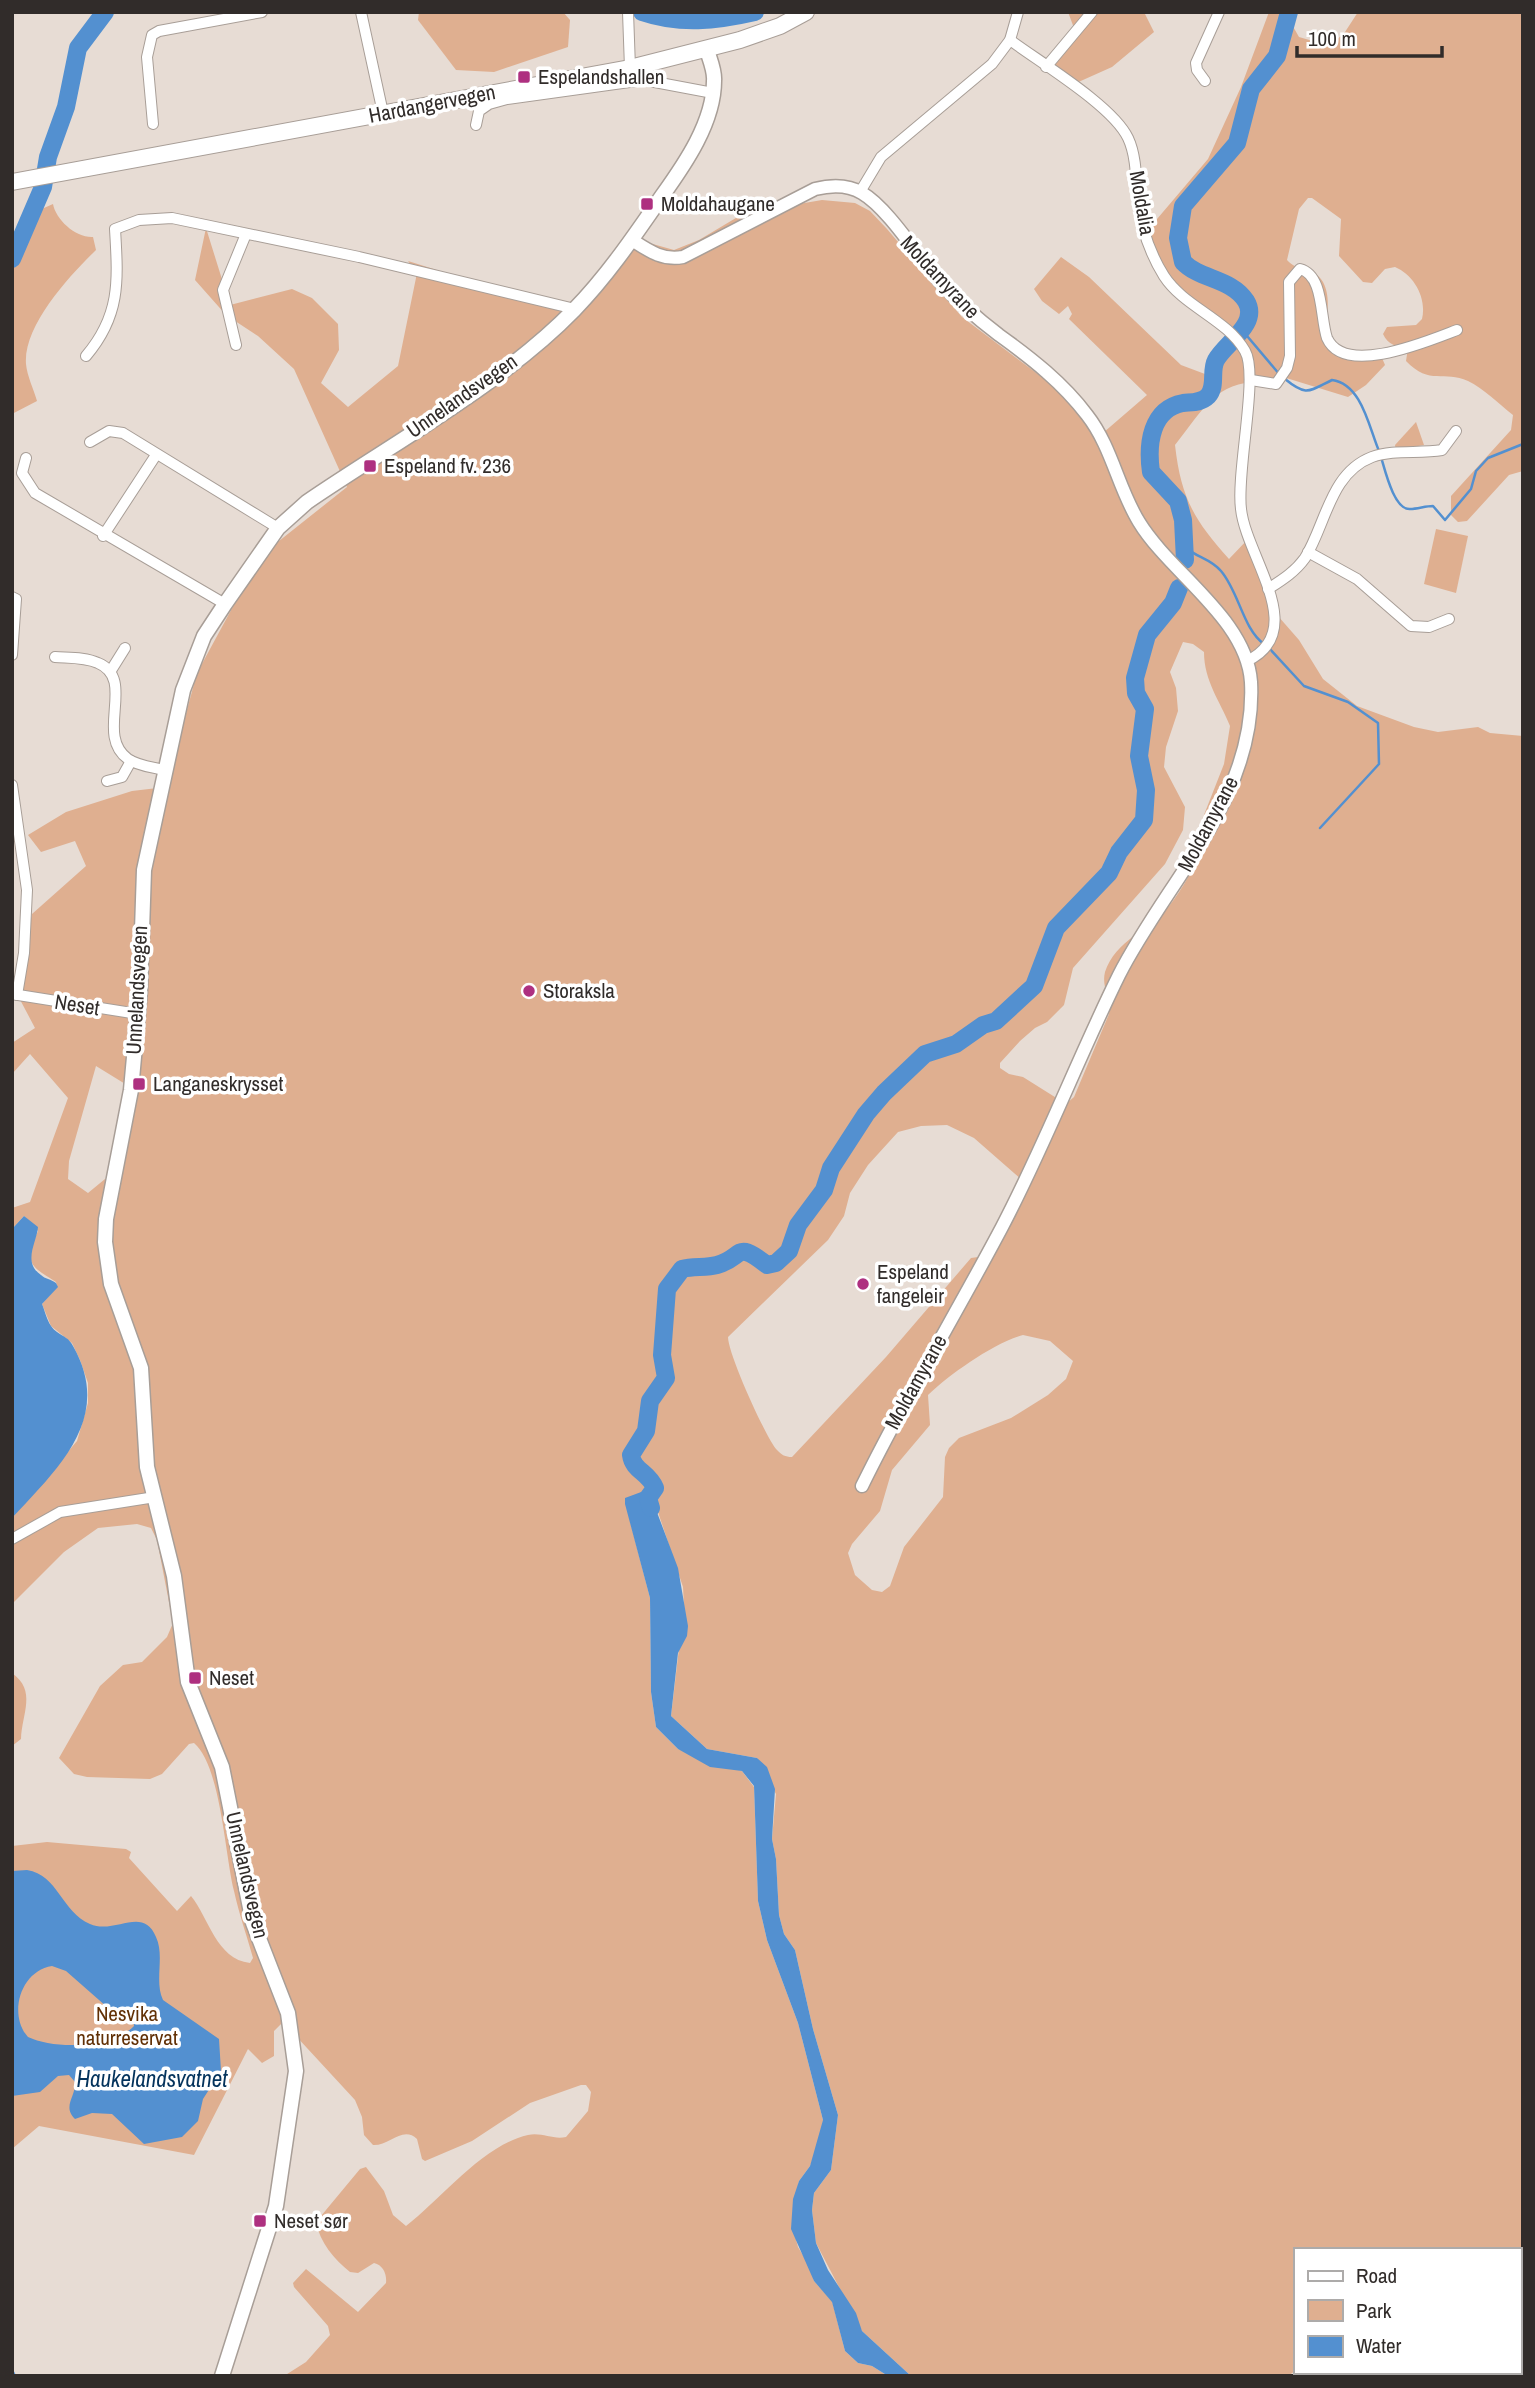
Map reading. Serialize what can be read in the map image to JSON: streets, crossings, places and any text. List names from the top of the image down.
{
  "streets": {
    "main road": ["Hardangervegen", "Unnelandsvegen"],
    "street": ["Moldalia", "Moldamyrane", "Neset"]
  },
  "crossings": [
    ["Hardangervegen", "Unnelandsvegen"],
    ["Moldalia", "Moldamyrane"],
    ["Unnelandsvegen", "Neset"]
  ],
  "water": ["Haukelandsvatnet"],
  "parks": ["Nesvika naturreservat"],
  "places": {
    "transit": [
      "Espelandshallen",
      "Moldahaugane",
      "Espeland fv. 236",
      "Langaneskrysset",
      "Neset",
      "Neset sør"
    ],
    "other": ["Storaksla", "Espeland fangeleir"]
  },
  "legend": ["Road", "Park", "Water"],
  "scale_bar": "100 m"
}
